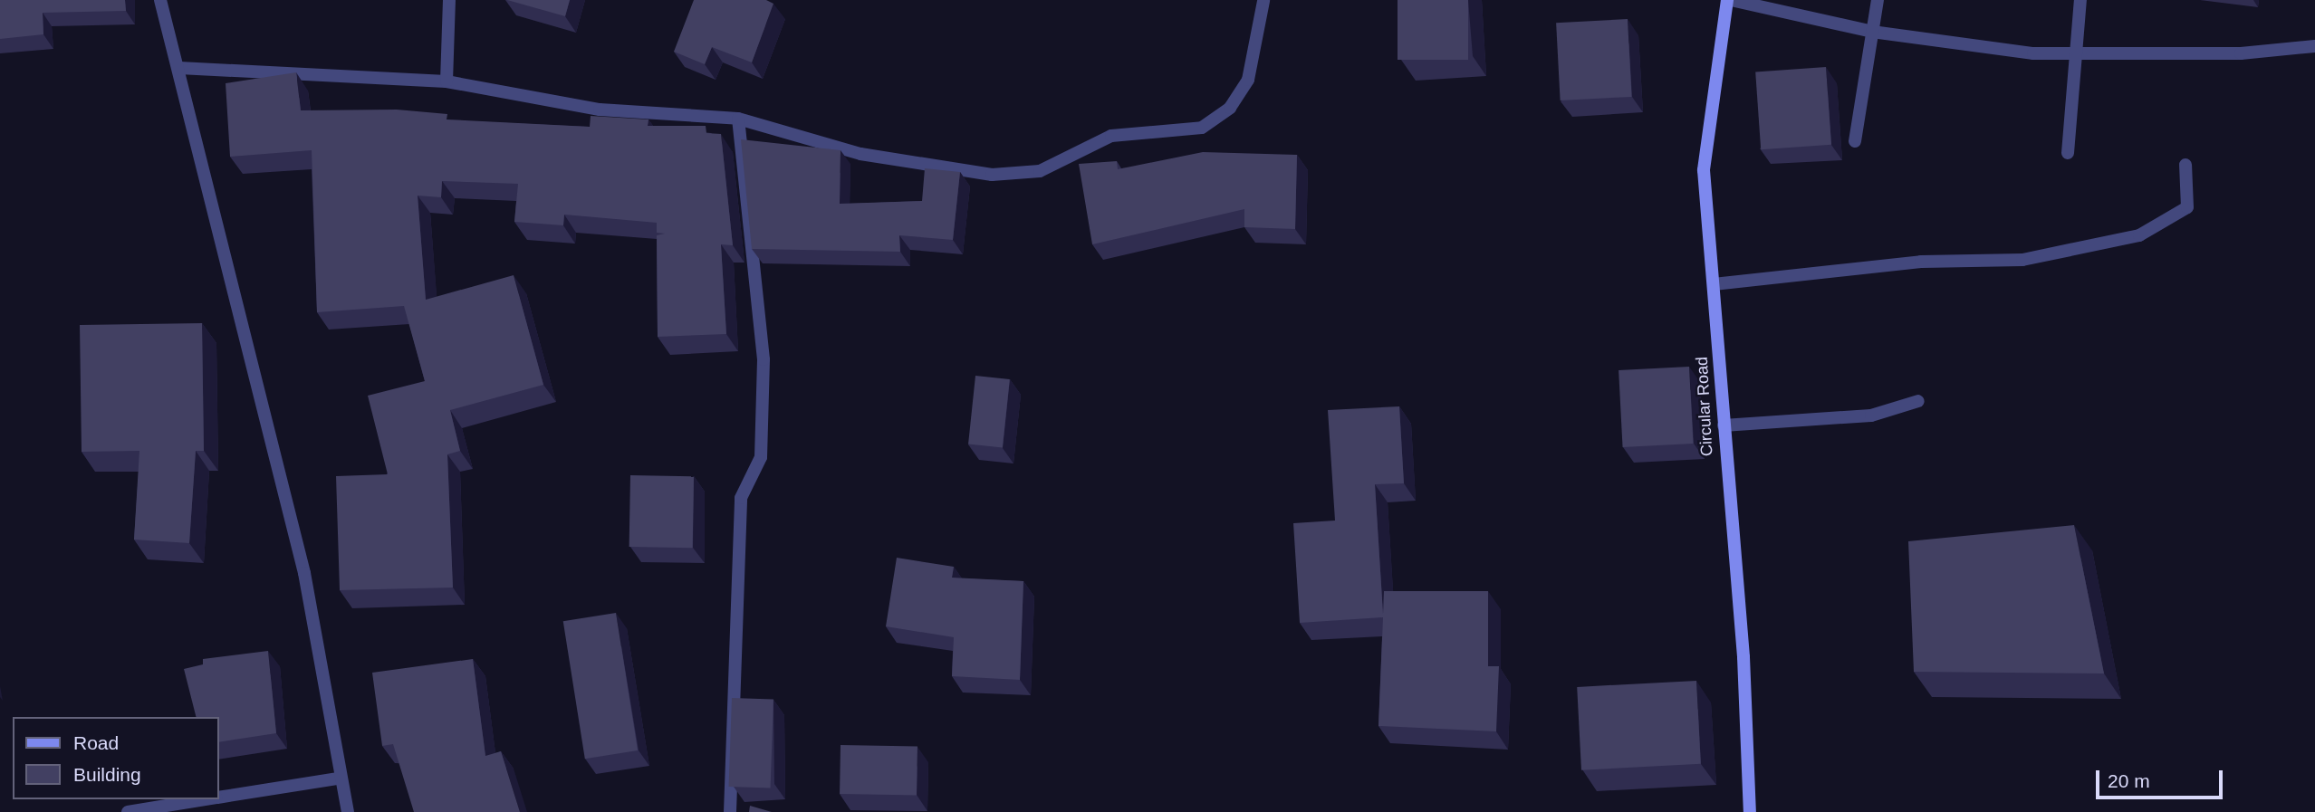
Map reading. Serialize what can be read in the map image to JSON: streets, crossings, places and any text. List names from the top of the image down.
{
  "streets": {
    "main road": ["Circular Road"]
  },
  "legend": ["Road", "Building"],
  "scale_bar": "20 m"
}
